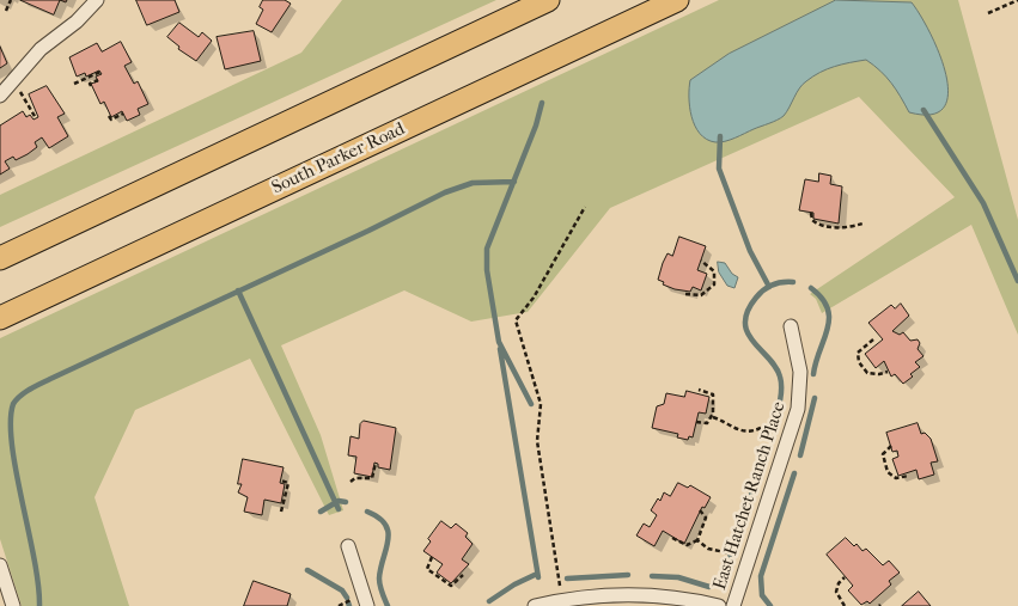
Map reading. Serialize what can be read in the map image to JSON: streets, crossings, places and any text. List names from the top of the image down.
{
  "streets": {
    "highway": ["South Parker Road"],
    "street": ["East Hatchet Ranch Place"]
  }
}
